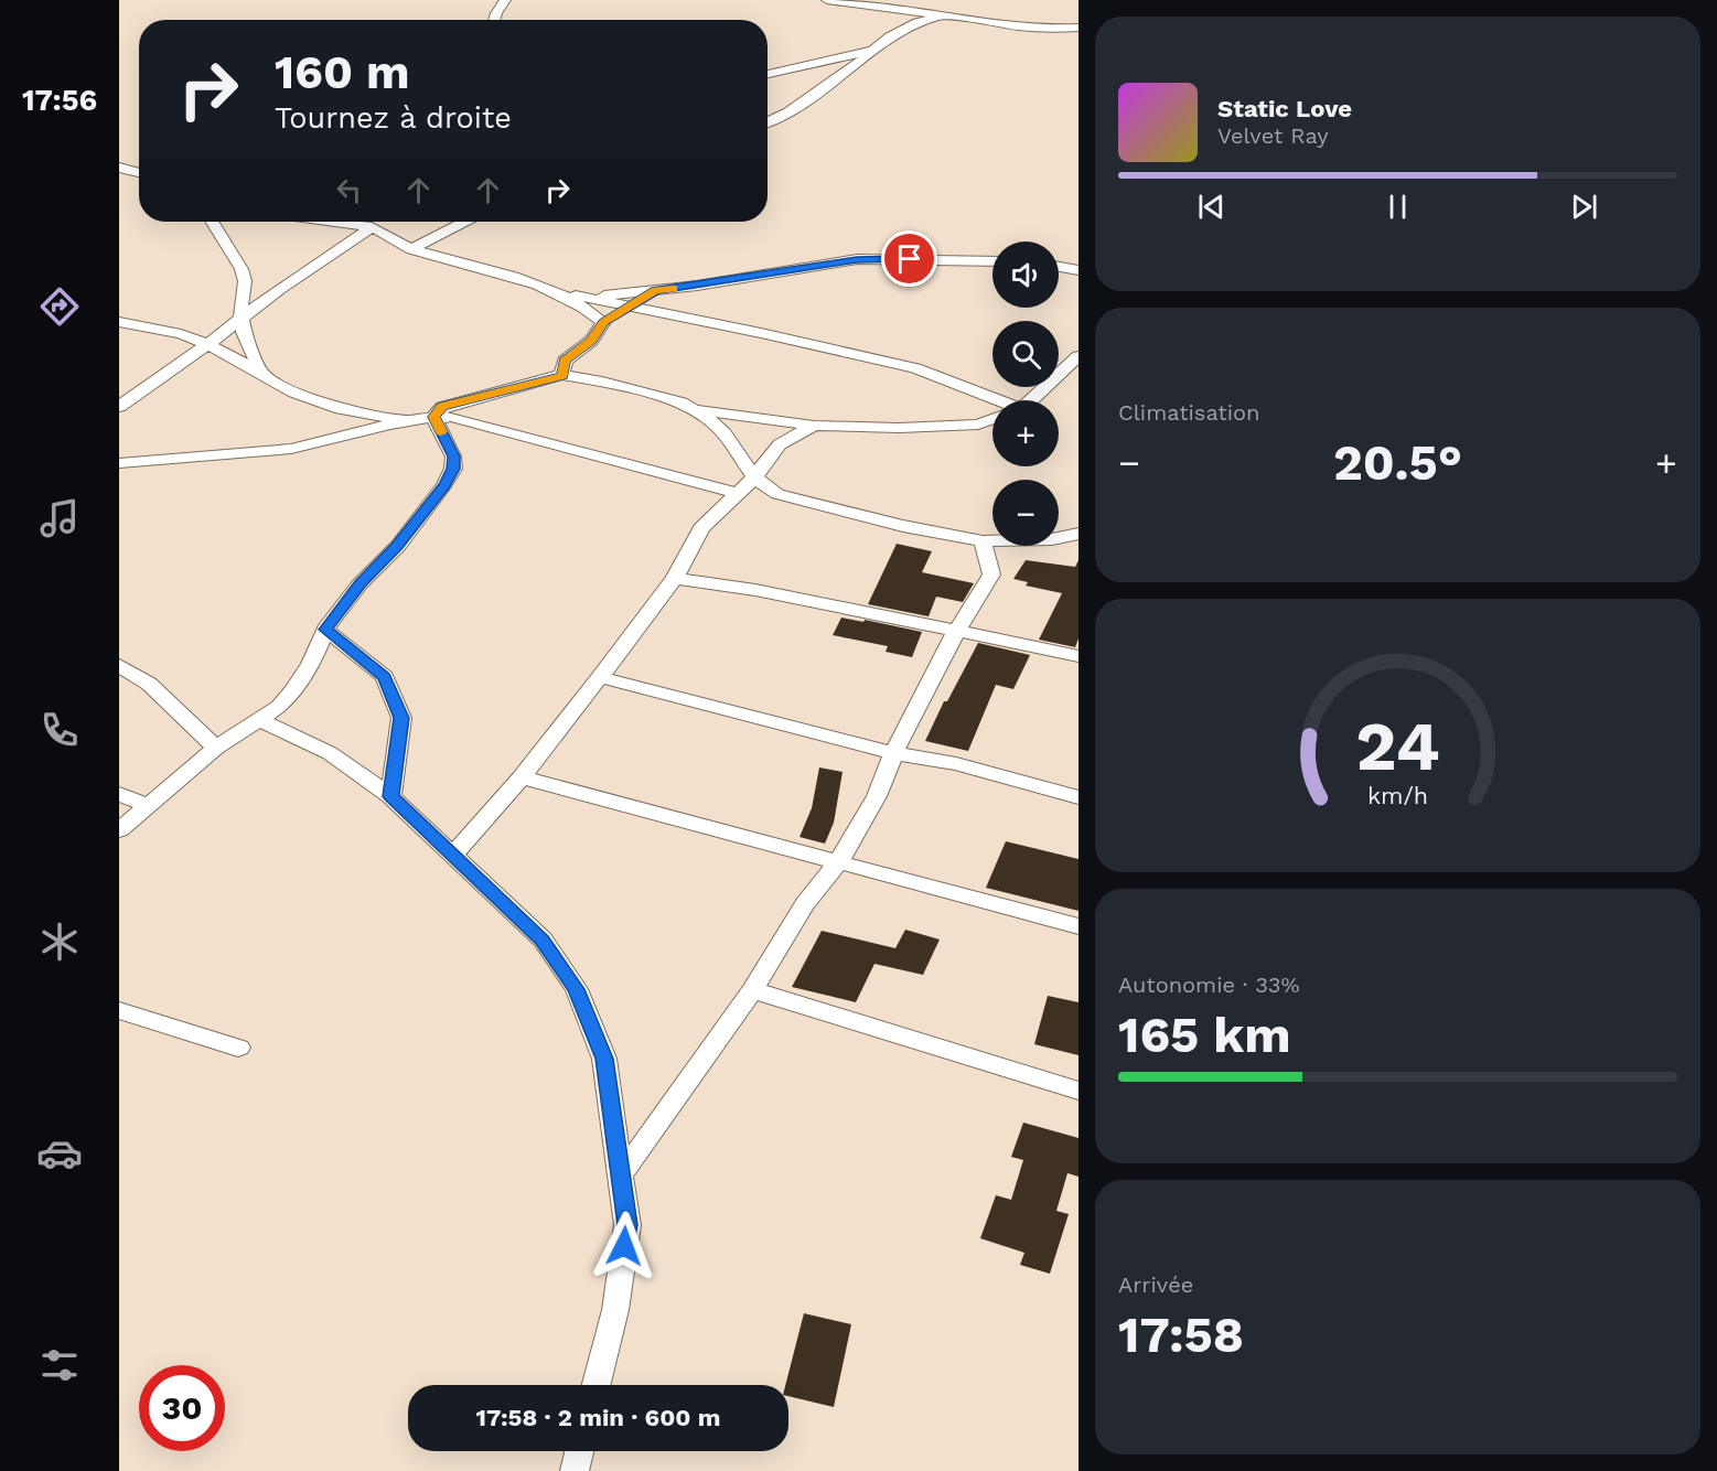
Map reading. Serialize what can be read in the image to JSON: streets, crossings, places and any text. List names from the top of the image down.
{
  "page": {
    "tabs": "17:56",
    "turn": ["160 m", "Tournez à droite"],
    "song": ["Static Love", "Velvet Ray"],
    "map_buttons": ["+", "−"],
    "tile": [
      "Climatisation",
      ["Autonomie · 33%", "165 km"],
      ["Arrivée", "17:58"]
    ],
    "heat": ["−", "20.5°", "+"],
    "limit": "30",
    "trip": "17:58 · 2 min · 600 m",
    "gauge": ["24", "km/h"]
  }
}
